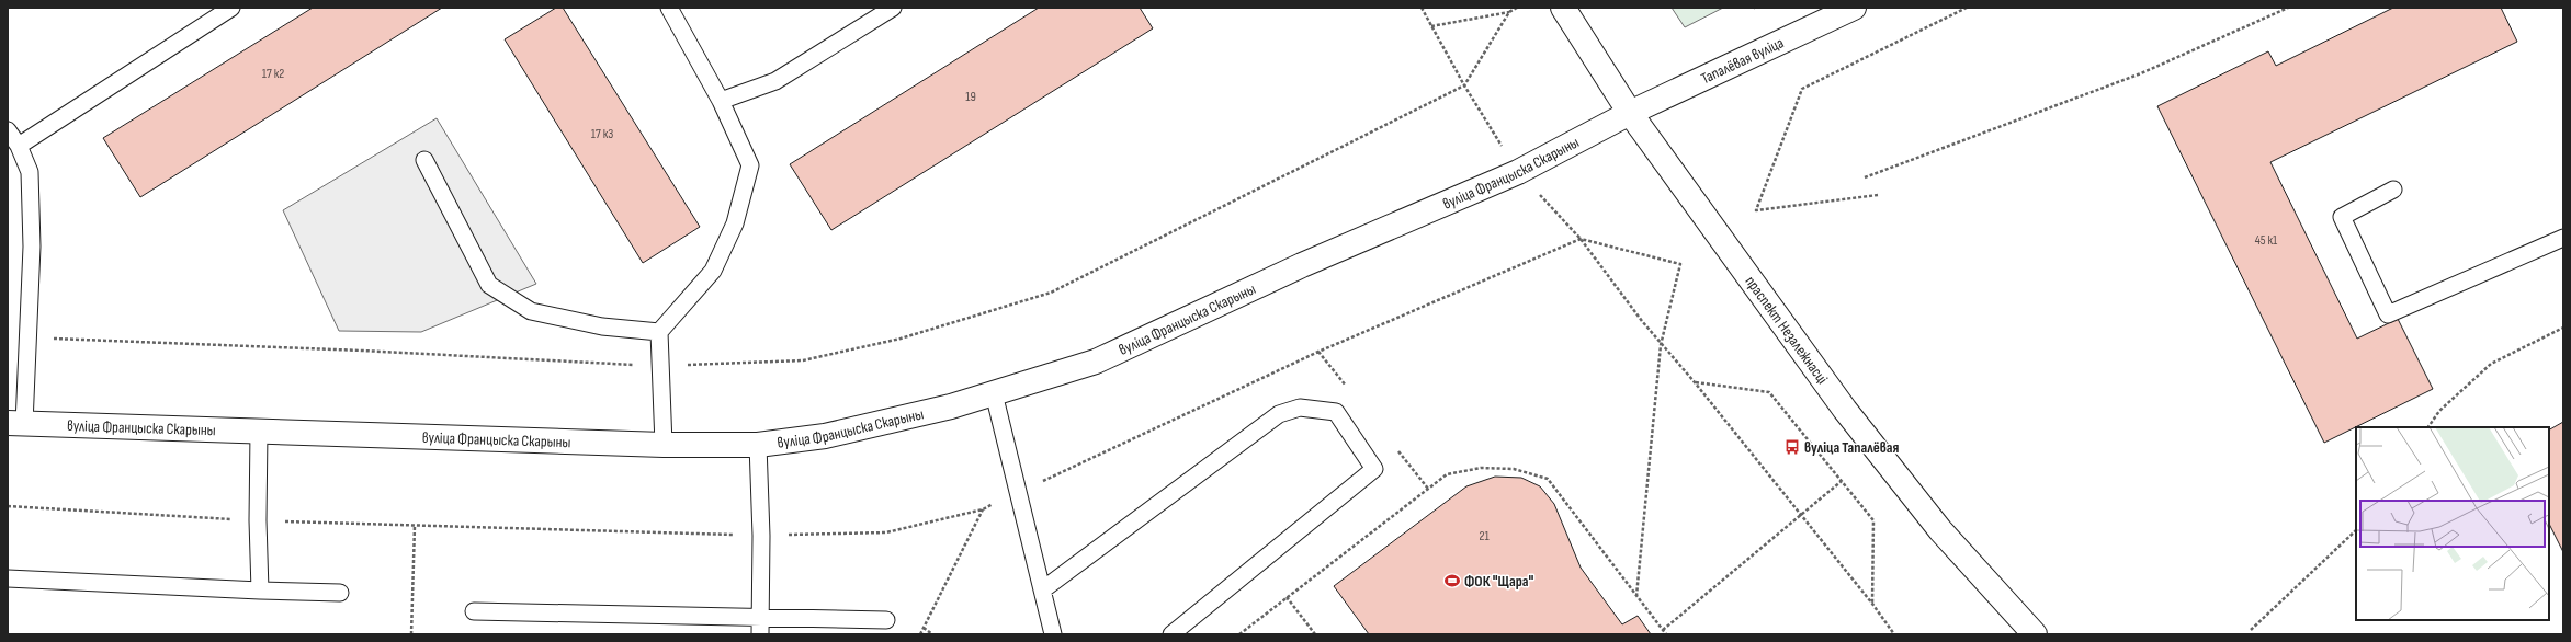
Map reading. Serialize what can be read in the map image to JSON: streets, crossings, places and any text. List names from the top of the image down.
{
  "streets": {
    "street": ["Тапалёвая вуліца", "вуліца Францыска Скарыны", "праспект Незалежнасці"]
  },
  "crossings": [
    ["Тапалёвая вуліца", "вуліца Францыска Скарыны"],
    ["Тапалёвая вуліца", "праспект Незалежнасці"],
    ["вуліца Францыска Скарыны", "праспект Незалежнасці"]
  ],
  "places": {
    "bus stop": ["вуліца Тапалёвая"],
    "sports": ["ФОК \"Щара\""]
  },
  "house_numbers": [
    "17 к2",
    "19",
    "17 к3",
    "45 к1",
    "21"
  ]
}
